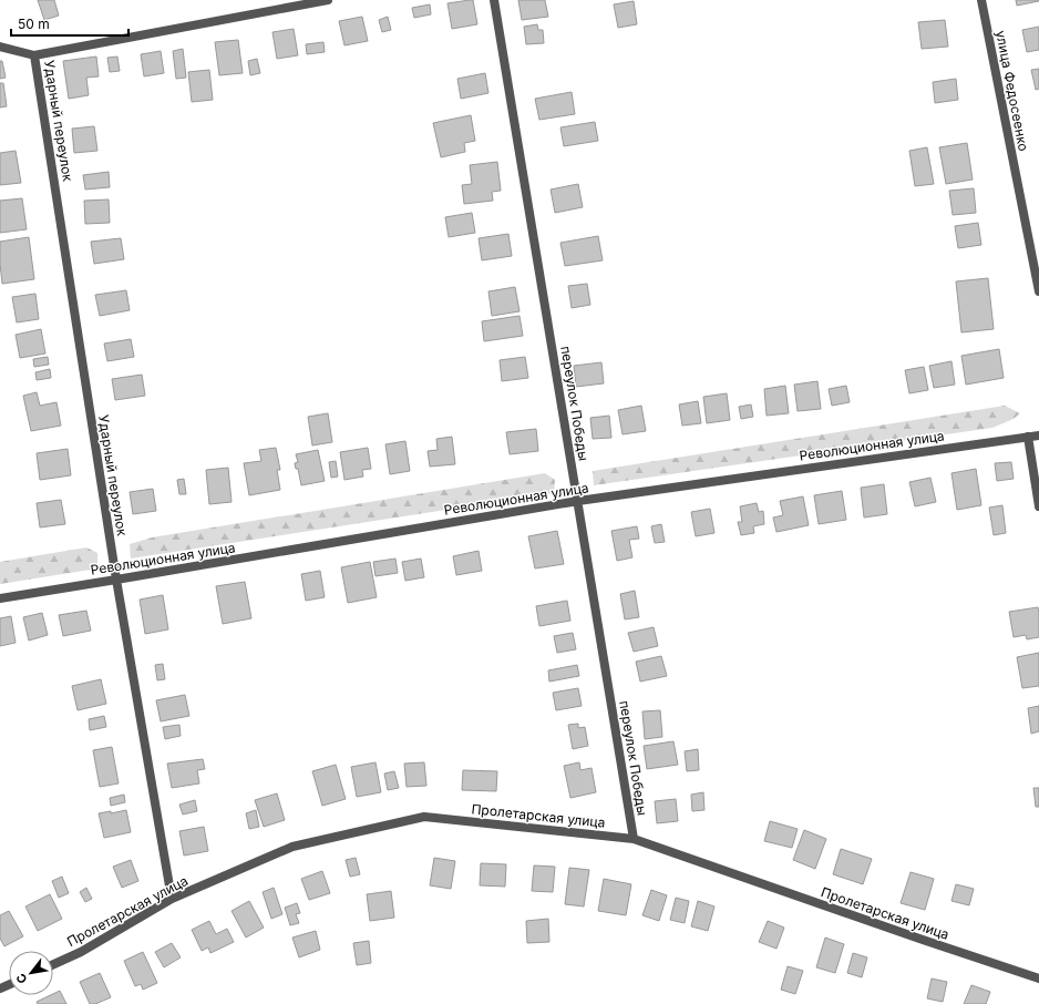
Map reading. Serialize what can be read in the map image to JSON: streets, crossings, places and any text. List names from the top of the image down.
{
  "streets": {
    "street": [
      "улица Федосеенко",
      "Ударный переулок",
      "переулок Победы",
      "Революционная улица",
      "Пролетарская улица"
    ]
  },
  "crossings": [
    ["Ударный переулок", "Революционная улица"],
    ["Ударный переулок", "Пролетарская улица"],
    ["переулок Победы", "Революционная улица"],
    ["переулок Победы", "Пролетарская улица"]
  ],
  "scale_bar": "50 m",
  "north": "bottom left"
}
